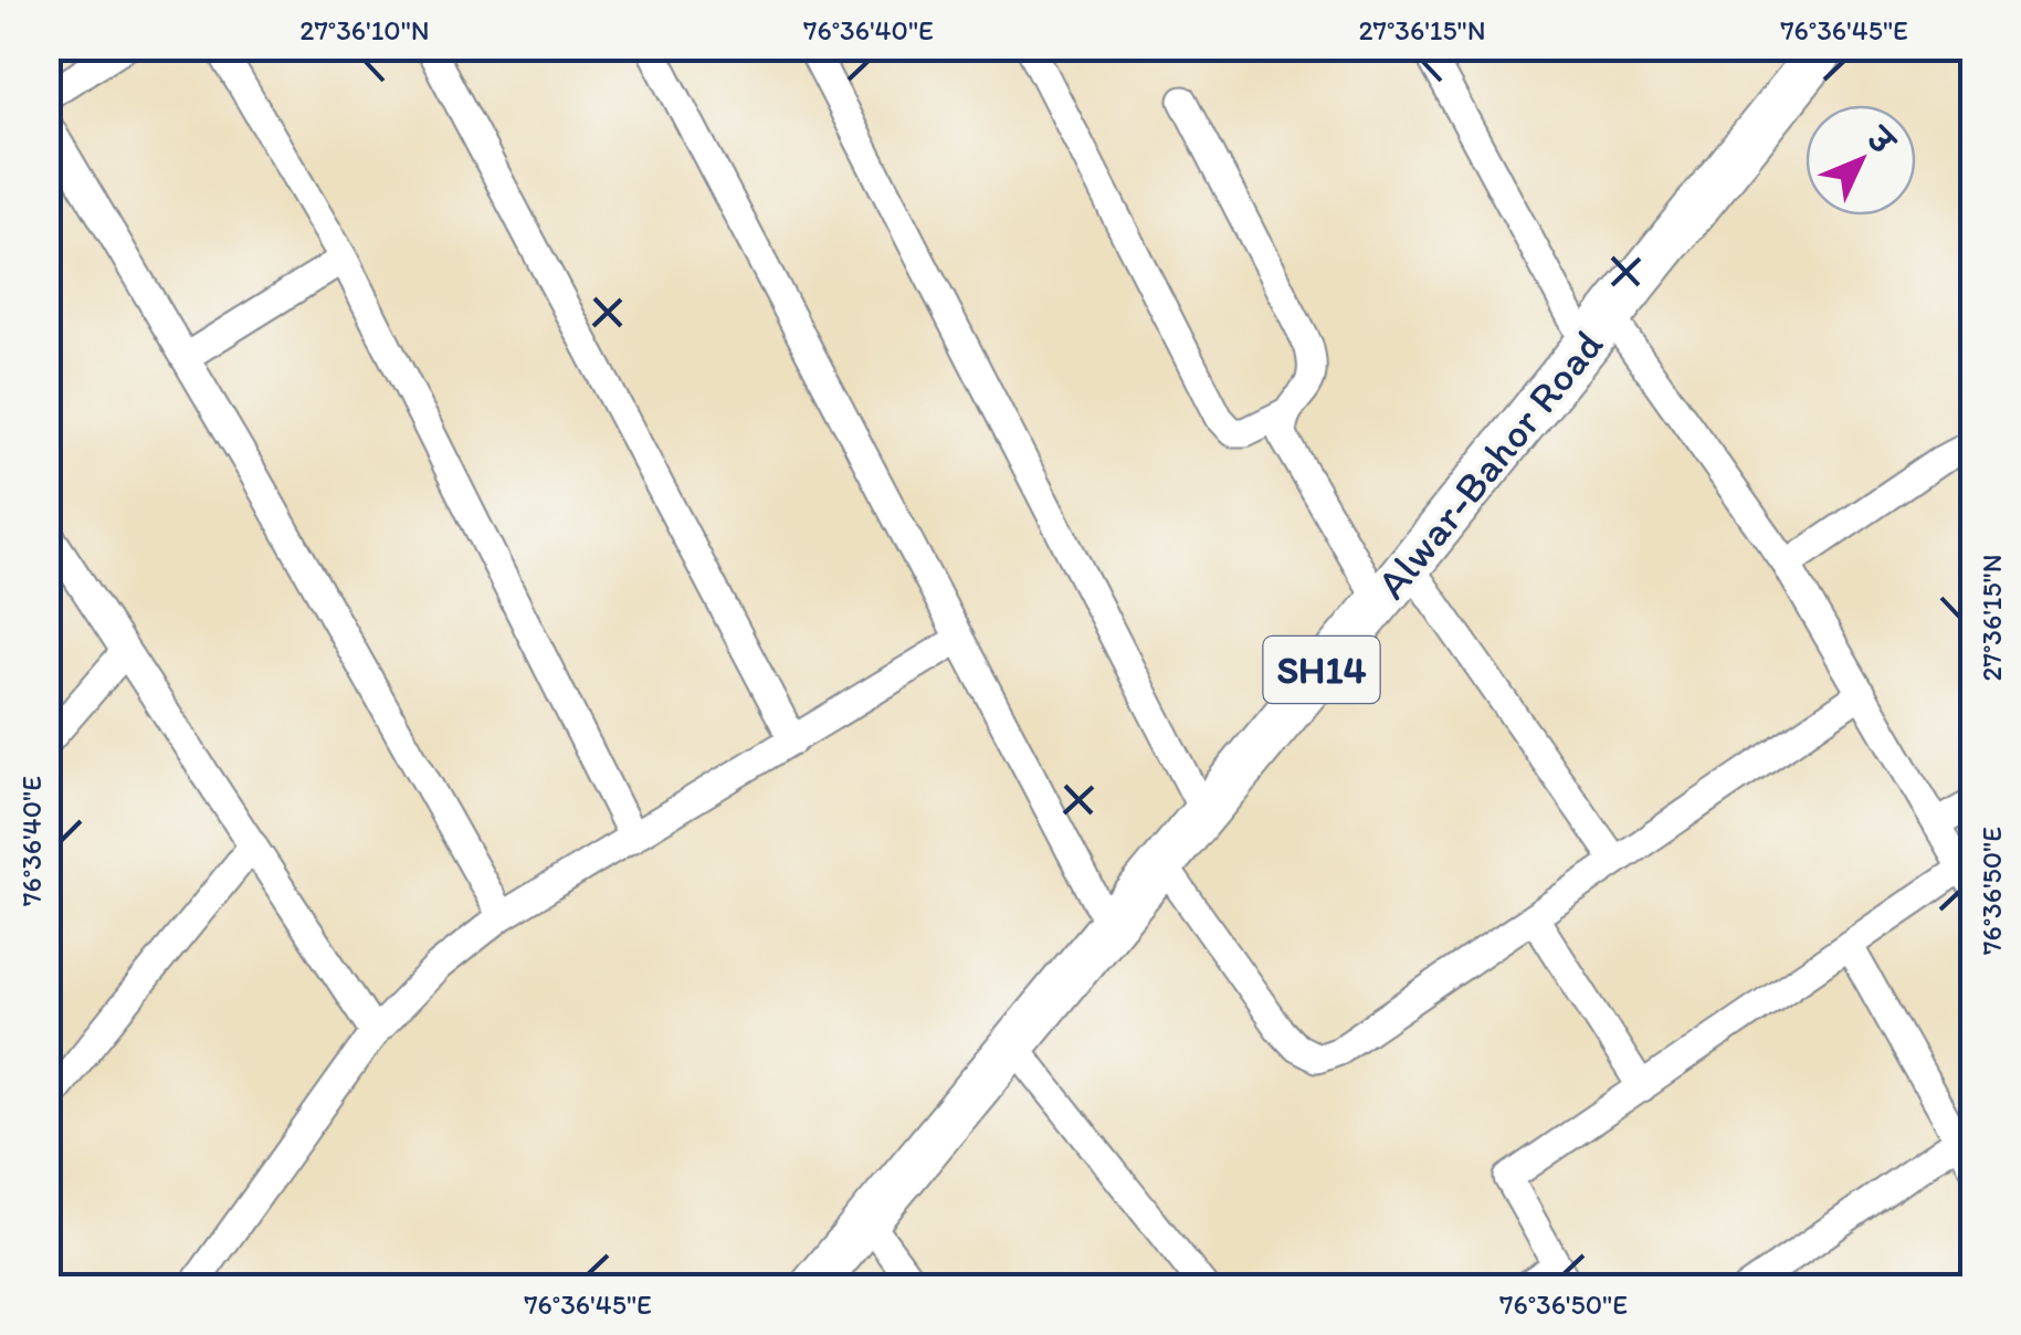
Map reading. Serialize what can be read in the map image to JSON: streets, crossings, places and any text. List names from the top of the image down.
{
  "streets": {
    "main road": ["Alwar-Bahor Road", "SH14"]
  },
  "north": "top right",
  "coordinates": [
    "27°36'10\"N",
    "76°36'40\"E",
    "27°36'15\"N",
    "76°36'45\"E",
    "76°36'50\"E"
  ]
}
